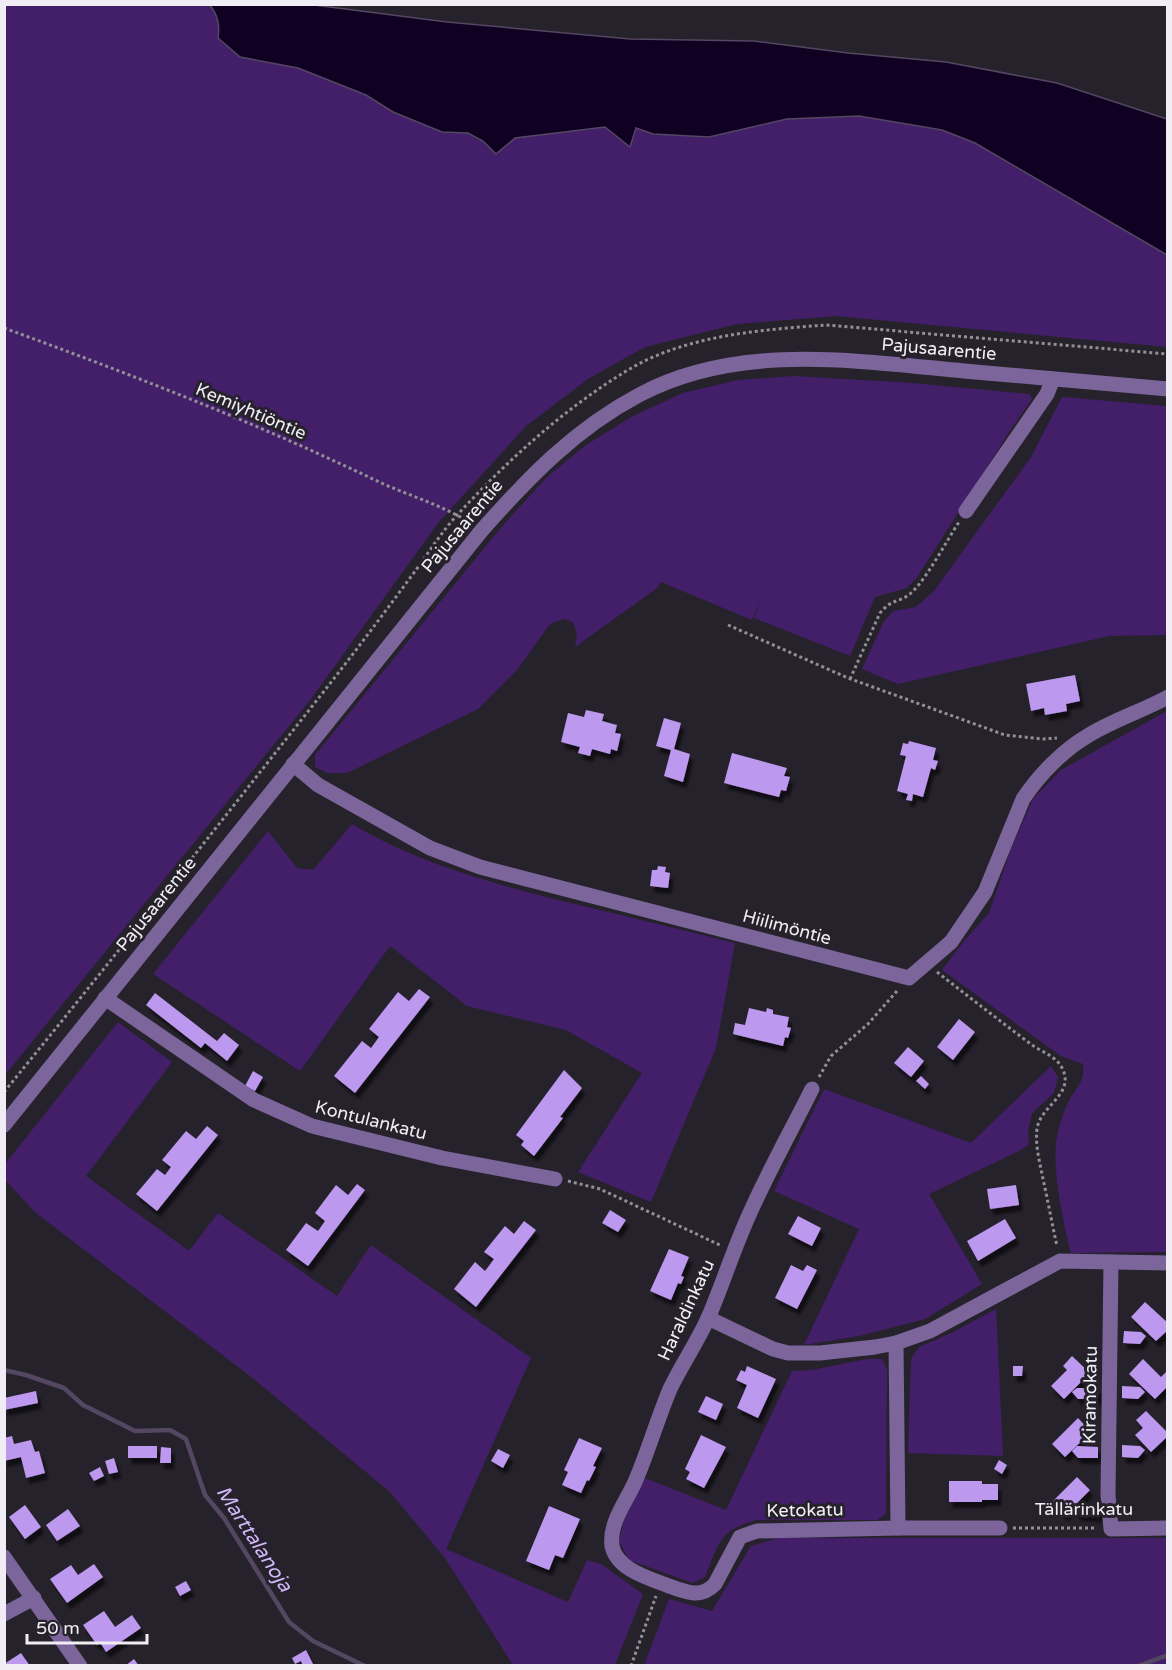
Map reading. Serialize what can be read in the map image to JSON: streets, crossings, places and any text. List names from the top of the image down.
{
  "streets": {
    "street": [
      "Pajusaarentie",
      "Hiilimöntie",
      "Kontulankatu",
      "Haraldinkatu",
      "Kiramokatu",
      "Tällärinkatu",
      "Ketokatu"
    ],
    "path": ["Kemiyhtiöntie"]
  },
  "crossings": [
    ["Pajusaarentie", "Kemiyhtiöntie"],
    ["Pajusaarentie", "Hiilimöntie"],
    ["Pajusaarentie", "Kontulankatu"],
    ["Haraldinkatu", "Ketokatu"],
    ["Kiramokatu", "Tällärinkatu"],
    ["Tällärinkatu", "Ketokatu"]
  ],
  "water": ["Marttalanoja"],
  "scale_bar": "50 m"
}
